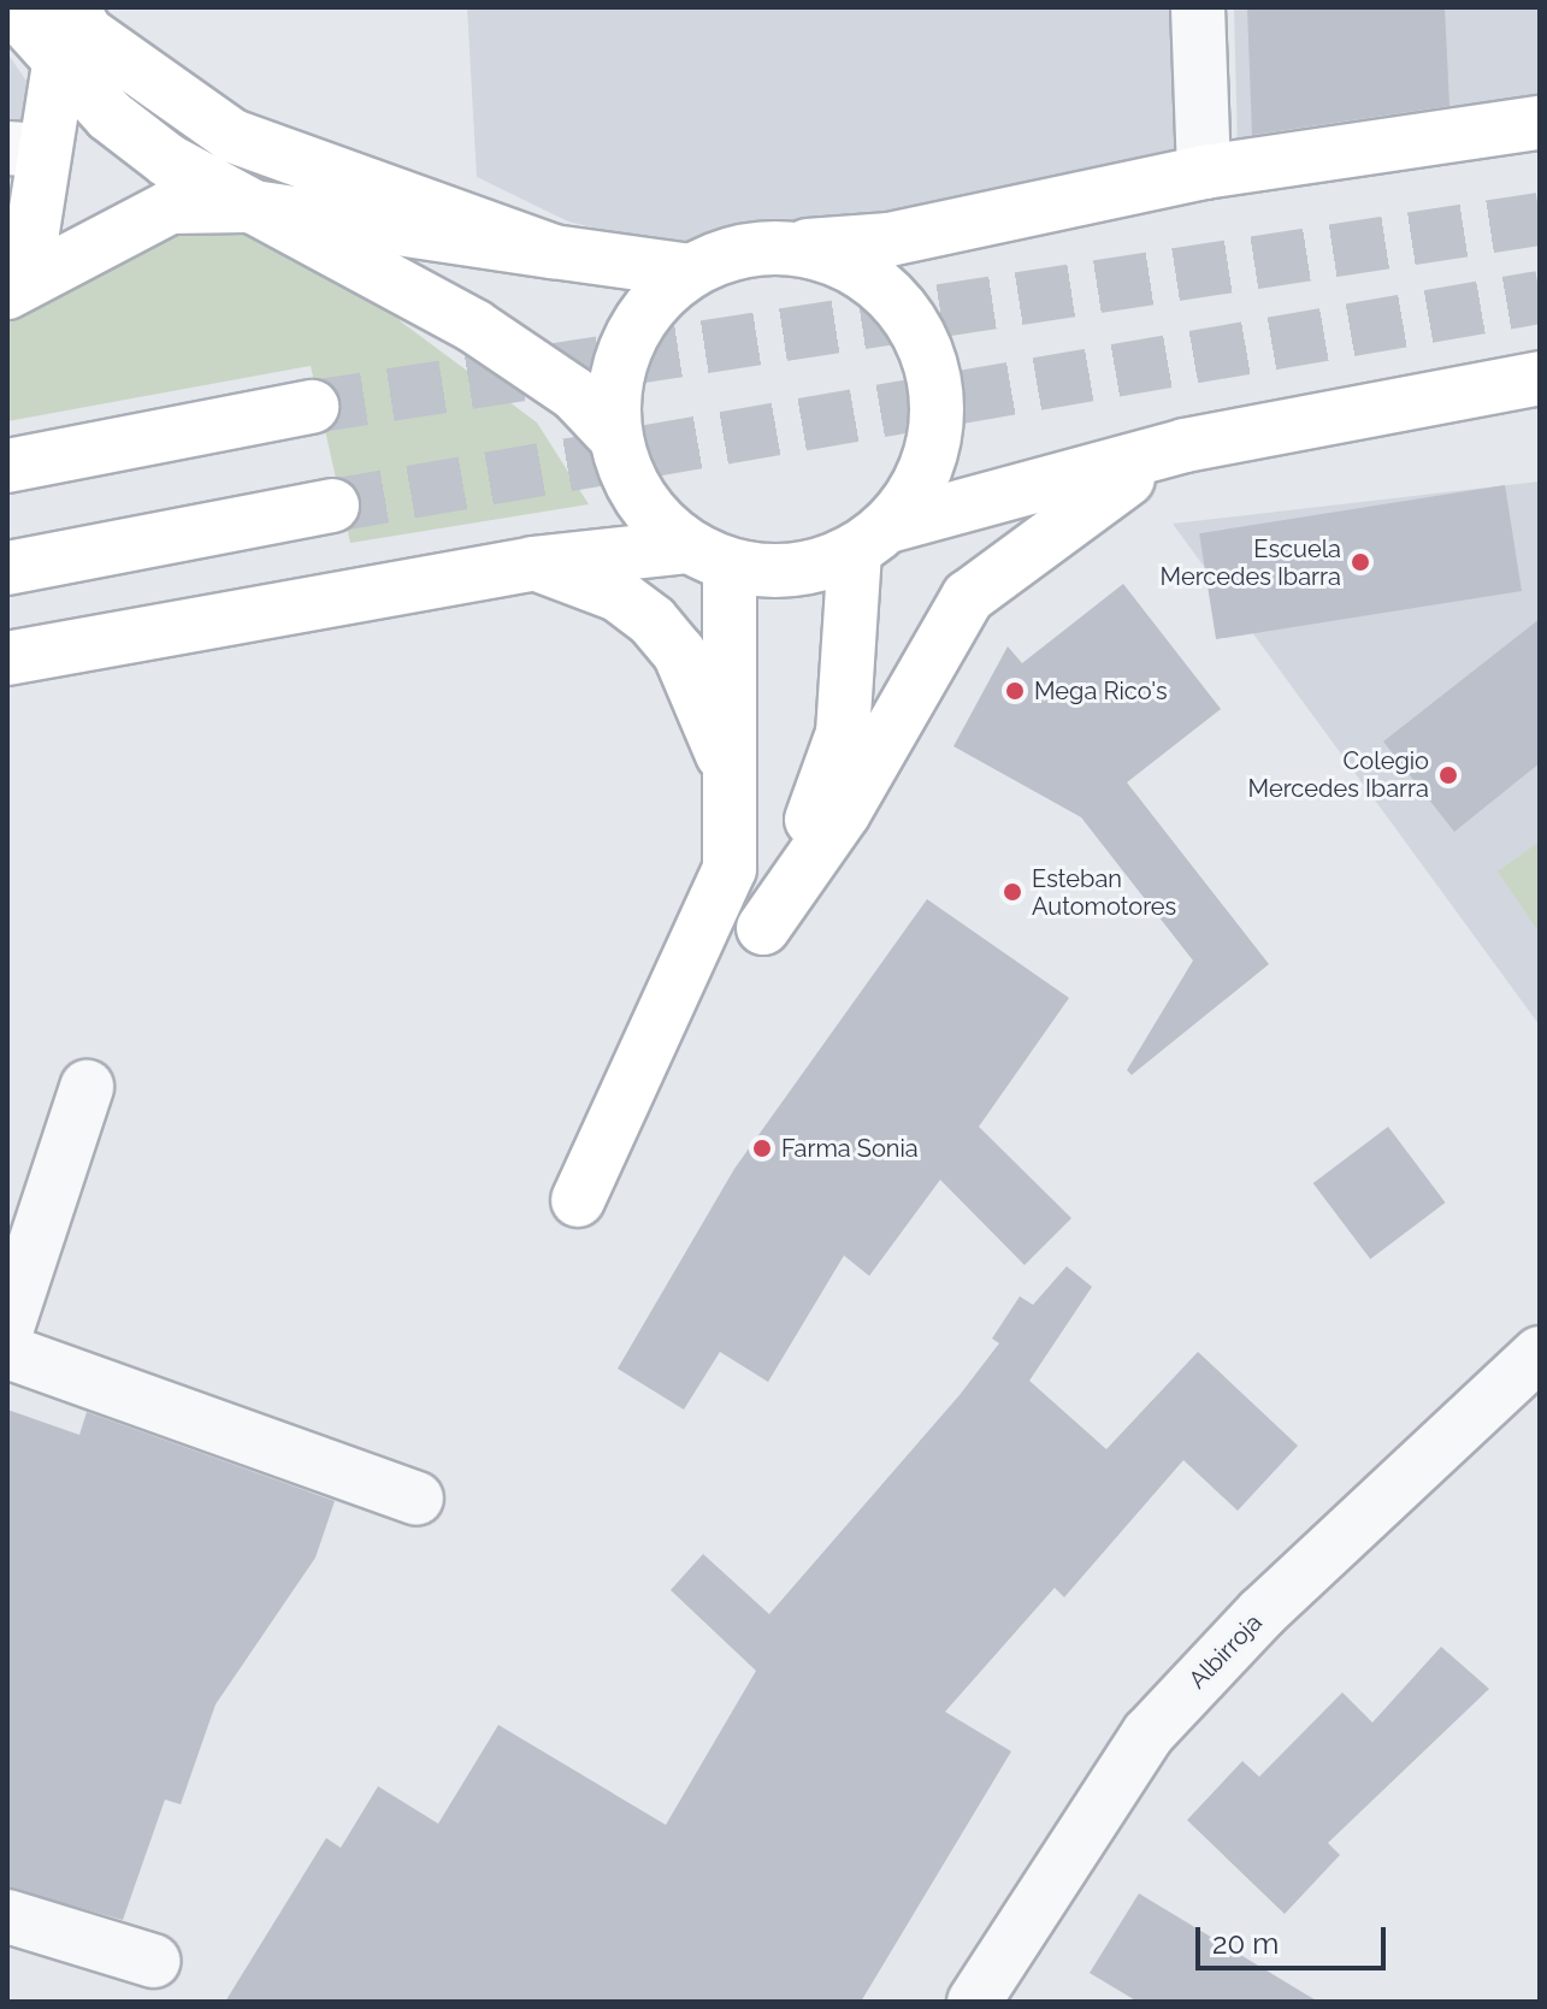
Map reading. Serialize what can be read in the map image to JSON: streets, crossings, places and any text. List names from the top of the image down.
{
  "streets": {
    "street": ["Albirroja"]
  },
  "places": [
    "Escuela Mercedes Ibarra",
    "Mega Rico's",
    "Colegio Mercedes Ibarra",
    "Esteban Automotores",
    "Farma Sonia"
  ],
  "scale_bar": "20 m"
}
